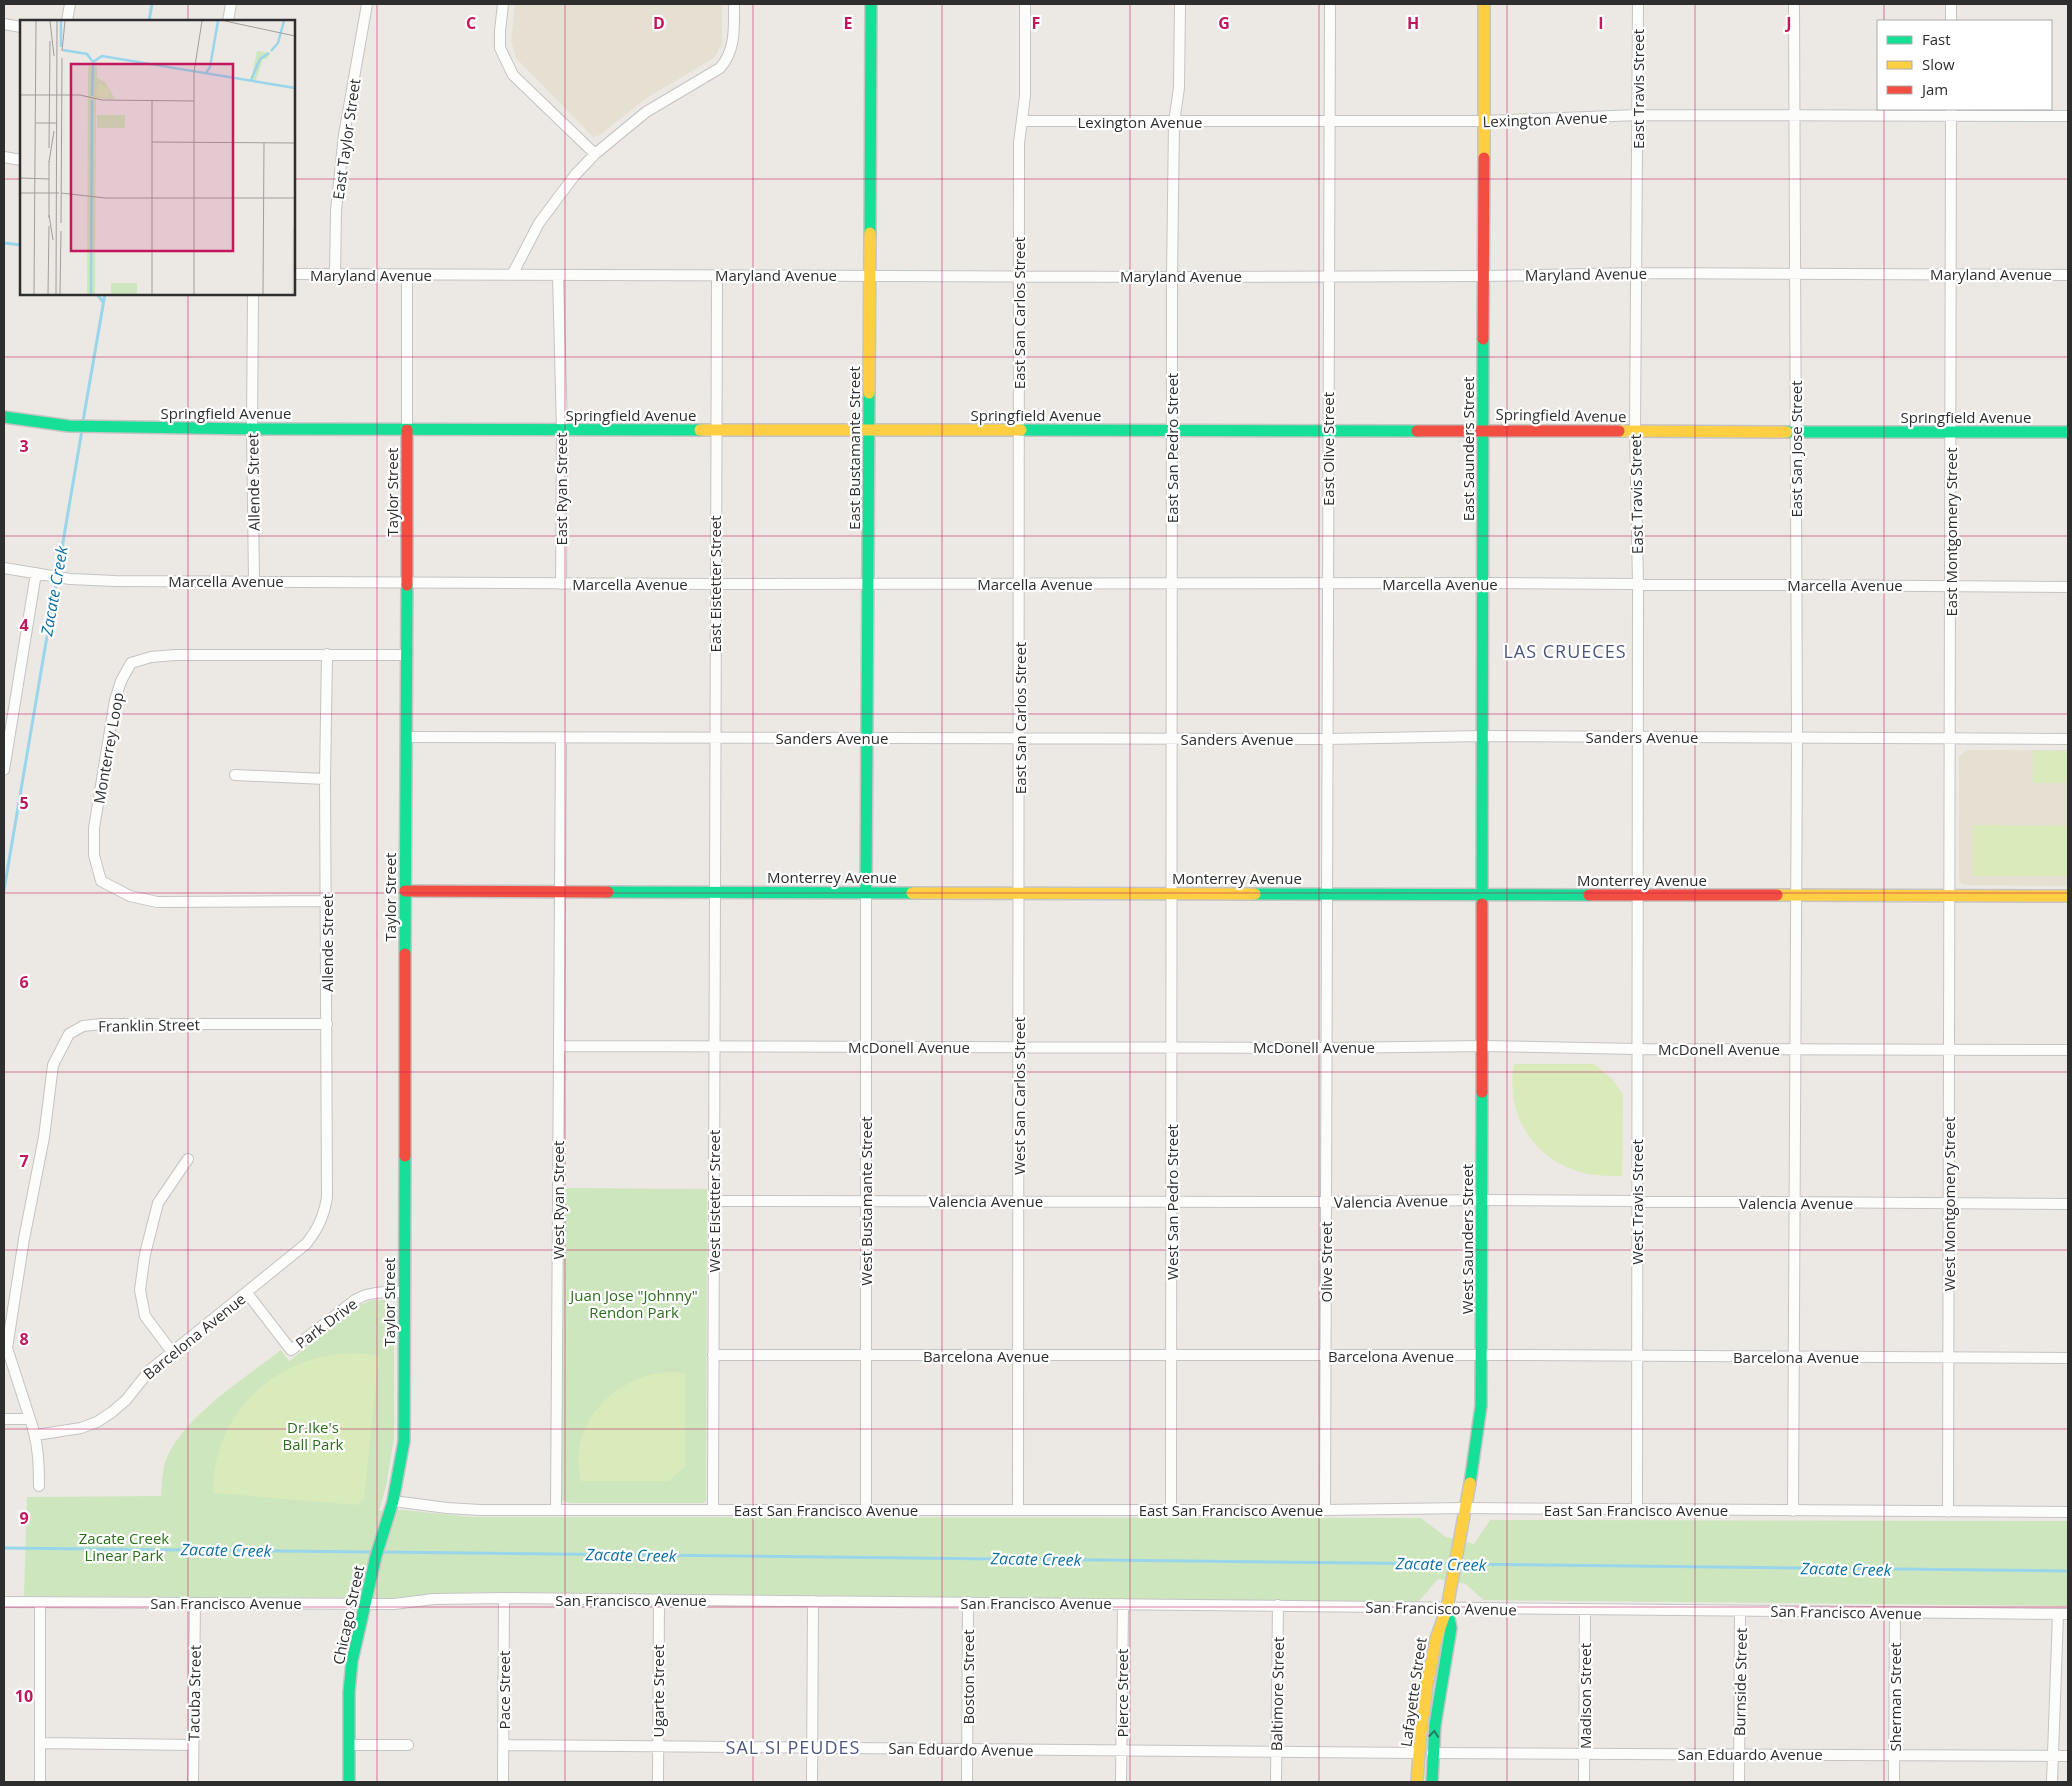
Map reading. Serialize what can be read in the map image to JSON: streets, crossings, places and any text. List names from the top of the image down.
{
  "streets": {
    "main road": [
      "Springfield Avenue",
      "East Bustamante Street",
      "East Saunders Street",
      "Taylor Street",
      "Monterrey Avenue",
      "West Saunders Street",
      "Chicago Street",
      "Lafayette Street"
    ],
    "street": [
      "East Travis Street",
      "Lexington Avenue",
      "East Taylor Street",
      "Maryland Avenue",
      "East San Carlos Street",
      "East San Pedro Street",
      "East Olive Street",
      "East San Jose Street",
      "Allende Street",
      "East Ryan Street",
      "East Montgomery Street",
      "Marcella Avenue",
      "East Eistetter Street",
      "Sanders Avenue",
      "Monterrey Loop",
      "Franklin Street",
      "McDonell Avenue",
      "West San Carlos Street",
      "West Ryan Street",
      "West Eistetter Street",
      "West Bustamante Street",
      "Valencia Avenue",
      "West San Pedro Street",
      "West Travis Street",
      "West Montgomery Street",
      "Olive Street",
      "Park Drive",
      "Barcelona Avenue",
      "East San Francisco Avenue",
      "San Francisco Avenue",
      "Boston Street",
      "Burnside Street",
      "Pace Street",
      "Ugarte Street",
      "Tacuba Street",
      "Pierce Street",
      "Baltimore Street",
      "Madison Street",
      "Sherman Street",
      "San Eduardo Avenue"
    ]
  },
  "crossings": [
    ["East Travis Street", "Lexington Avenue"],
    ["East Travis Street", "Maryland Avenue"],
    ["East Travis Street", "Springfield Avenue"],
    ["East Travis Street", "Marcella Avenue"],
    ["East Travis Street", "Sanders Avenue"],
    ["East Travis Street", "Monterrey Avenue"],
    ["East Travis Street", "West Travis Street"],
    ["Lexington Avenue", "East San Carlos Street"],
    ["Lexington Avenue", "East San Pedro Street"],
    ["Lexington Avenue", "East Olive Street"],
    ["Lexington Avenue", "East Saunders Street"],
    ["Lexington Avenue", "East San Jose Street"],
    ["Lexington Avenue", "East Montgomery Street"],
    ["East Taylor Street", "Maryland Avenue"],
    ["Maryland Avenue", "East San Carlos Street"],
    ["Maryland Avenue", "East Bustamante Street"],
    ["Maryland Avenue", "East San Pedro Street"],
    ["Maryland Avenue", "East Olive Street"],
    ["Maryland Avenue", "East Saunders Street"],
    ["Maryland Avenue", "East San Jose Street"],
    ["Maryland Avenue", "East Ryan Street"],
    ["Maryland Avenue", "Taylor Street"],
    ["Maryland Avenue", "East Montgomery Street"],
    ["Maryland Avenue", "East Eistetter Street"],
    ["East San Carlos Street", "Springfield Avenue"],
    ["East San Carlos Street", "Marcella Avenue"],
    ["East San Carlos Street", "Sanders Avenue"],
    ["East San Carlos Street", "Monterrey Avenue"],
    ["East San Carlos Street", "West San Carlos Street"],
    ["Springfield Avenue", "East Bustamante Street"],
    ["Springfield Avenue", "East San Pedro Street"],
    ["Springfield Avenue", "East Olive Street"],
    ["Springfield Avenue", "East Saunders Street"],
    ["Springfield Avenue", "East San Jose Street"],
    ["Springfield Avenue", "Allende Street"],
    ["Springfield Avenue", "East Ryan Street"],
    ["Springfield Avenue", "Taylor Street"],
    ["Springfield Avenue", "East Montgomery Street"],
    ["Springfield Avenue", "East Eistetter Street"],
    ["East Bustamante Street", "Marcella Avenue"],
    ["East Bustamante Street", "Sanders Avenue"],
    ["East Bustamante Street", "Monterrey Avenue"],
    ["East Bustamante Street", "West Bustamante Street"],
    ["East San Pedro Street", "Marcella Avenue"],
    ["East San Pedro Street", "Sanders Avenue"],
    ["East San Pedro Street", "Monterrey Avenue"],
    ["East San Pedro Street", "West San Pedro Street"],
    ["East Olive Street", "Marcella Avenue"],
    ["East Olive Street", "Sanders Avenue"],
    ["East Olive Street", "Monterrey Avenue"],
    ["East Olive Street", "Olive Street"],
    ["East Saunders Street", "Marcella Avenue"],
    ["East Saunders Street", "Sanders Avenue"],
    ["East Saunders Street", "Monterrey Avenue"],
    ["East Saunders Street", "West Saunders Street"],
    ["East San Jose Street", "Marcella Avenue"],
    ["East San Jose Street", "Sanders Avenue"],
    ["East San Jose Street", "Monterrey Avenue"],
    ["East San Jose Street", "McDonell Avenue"],
    ["East San Jose Street", "Valencia Avenue"],
    ["East San Jose Street", "Barcelona Avenue"],
    ["East San Jose Street", "East San Francisco Avenue"],
    ["Allende Street", "Marcella Avenue"],
    ["Allende Street", "Monterrey Loop"],
    ["Allende Street", "Franklin Street"],
    ["Allende Street", "Barcelona Avenue"],
    ["East Ryan Street", "Marcella Avenue"],
    ["Taylor Street", "Marcella Avenue"],
    ["Taylor Street", "Sanders Avenue"],
    ["Taylor Street", "Monterrey Loop"],
    ["Taylor Street", "Monterrey Avenue"],
    ["Taylor Street", "Park Drive"],
    ["Taylor Street", "East San Francisco Avenue"],
    ["Taylor Street", "Chicago Street"],
    ["East Montgomery Street", "Marcella Avenue"],
    ["East Montgomery Street", "Sanders Avenue"],
    ["East Montgomery Street", "Monterrey Avenue"],
    ["East Montgomery Street", "West Montgomery Street"],
    ["Marcella Avenue", "East Eistetter Street"],
    ["East Eistetter Street", "Sanders Avenue"],
    ["East Eistetter Street", "Monterrey Avenue"],
    ["East Eistetter Street", "West Eistetter Street"],
    ["Monterrey Avenue", "West San Carlos Street"],
    ["Monterrey Avenue", "West Ryan Street"],
    ["Monterrey Avenue", "West Eistetter Street"],
    ["Monterrey Avenue", "West Bustamante Street"],
    ["Monterrey Avenue", "West San Pedro Street"],
    ["Monterrey Avenue", "West Travis Street"],
    ["Monterrey Avenue", "West Montgomery Street"],
    ["Monterrey Avenue", "West Saunders Street"],
    ["Monterrey Avenue", "Olive Street"],
    ["Franklin Street", "Barcelona Avenue"],
    ["McDonell Avenue", "West San Carlos Street"],
    ["McDonell Avenue", "West Ryan Street"],
    ["McDonell Avenue", "West Eistetter Street"],
    ["McDonell Avenue", "West Bustamante Street"],
    ["McDonell Avenue", "West San Pedro Street"],
    ["McDonell Avenue", "West Travis Street"],
    ["McDonell Avenue", "West Montgomery Street"],
    ["McDonell Avenue", "West Saunders Street"],
    ["McDonell Avenue", "Olive Street"],
    ["West San Carlos Street", "Valencia Avenue"],
    ["West San Carlos Street", "Barcelona Avenue"],
    ["West San Carlos Street", "East San Francisco Avenue"],
    ["West Ryan Street", "East San Francisco Avenue"],
    ["West Eistetter Street", "Valencia Avenue"],
    ["West Eistetter Street", "Barcelona Avenue"],
    ["West Eistetter Street", "East San Francisco Avenue"],
    ["West Bustamante Street", "Valencia Avenue"],
    ["West Bustamante Street", "Barcelona Avenue"],
    ["West Bustamante Street", "East San Francisco Avenue"],
    ["Valencia Avenue", "West San Pedro Street"],
    ["Valencia Avenue", "West Travis Street"],
    ["Valencia Avenue", "West Montgomery Street"],
    ["Valencia Avenue", "West Saunders Street"],
    ["Valencia Avenue", "Olive Street"],
    ["West San Pedro Street", "Barcelona Avenue"],
    ["West San Pedro Street", "East San Francisco Avenue"],
    ["West Travis Street", "Barcelona Avenue"],
    ["West Travis Street", "East San Francisco Avenue"],
    ["West Montgomery Street", "Barcelona Avenue"],
    ["West Montgomery Street", "East San Francisco Avenue"],
    ["West Saunders Street", "Barcelona Avenue"],
    ["West Saunders Street", "East San Francisco Avenue"],
    ["West Saunders Street", "Lafayette Street"],
    ["Olive Street", "Barcelona Avenue"],
    ["Olive Street", "East San Francisco Avenue"],
    ["Park Drive", "Barcelona Avenue"],
    ["San Francisco Avenue", "Chicago Street"],
    ["San Francisco Avenue", "Boston Street"],
    ["San Francisco Avenue", "Burnside Street"],
    ["San Francisco Avenue", "Pace Street"],
    ["San Francisco Avenue", "Ugarte Street"],
    ["San Francisco Avenue", "Lafayette Street"],
    ["San Francisco Avenue", "Tacuba Street"],
    ["San Francisco Avenue", "Pierce Street"],
    ["San Francisco Avenue", "Baltimore Street"],
    ["San Francisco Avenue", "Madison Street"],
    ["San Francisco Avenue", "Sherman Street"],
    ["Boston Street", "San Eduardo Avenue"],
    ["Burnside Street", "San Eduardo Avenue"],
    ["Pace Street", "San Eduardo Avenue"],
    ["Ugarte Street", "San Eduardo Avenue"],
    ["Lafayette Street", "San Eduardo Avenue"],
    ["Pierce Street", "San Eduardo Avenue"],
    ["Baltimore Street", "San Eduardo Avenue"],
    ["Madison Street", "San Eduardo Avenue"],
    ["Sherman Street", "San Eduardo Avenue"]
  ],
  "districts": ["LAS CRUECES", "SAL SI PEUDES"],
  "water": ["Zacate Creek"],
  "parks": ["Juan Jose \"Johnny\" Rendon Park", "Dr.Ike's Ball Park", "Zacate Creek Linear Park"],
  "legend": ["Fast", "Slow", "Jam"],
  "grid": {
    "columns": [
      "C",
      "D",
      "E",
      "F",
      "G",
      "H",
      "I",
      "J"
    ],
    "rows": [
      "3",
      "4",
      "5",
      "6",
      "7",
      "8",
      "9",
      "10"
    ]
  }
}
